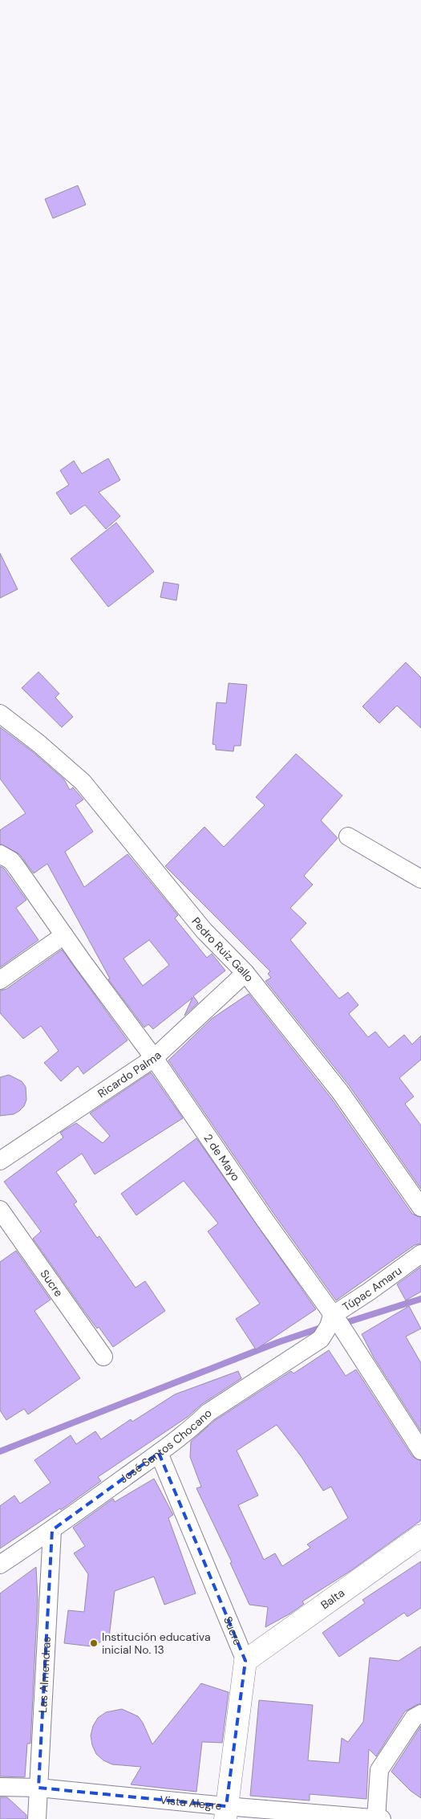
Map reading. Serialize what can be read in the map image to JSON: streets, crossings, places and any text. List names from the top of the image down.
{
  "streets": {
    "street": [
      "Pedro Ruiz Gallo",
      "Ricardo Palma",
      "2 de Mayo",
      "Sucre",
      "Túpac Amaru",
      "José Santos Chocano",
      "Balta",
      "Las Almendras",
      "Vista Alegre"
    ]
  },
  "crossings": [
    ["Pedro Ruiz Gallo", "Ricardo Palma"],
    ["Ricardo Palma", "2 de Mayo"],
    ["2 de Mayo", "Túpac Amaru"],
    ["2 de Mayo", "José Santos Chocano"],
    ["Sucre", "José Santos Chocano"],
    ["Sucre", "Balta"],
    ["Túpac Amaru", "José Santos Chocano"],
    ["José Santos Chocano", "Las Almendras"],
    ["Las Almendras", "Vista Alegre"]
  ],
  "places": ["Institución educativa inicial No. 13"]
}
